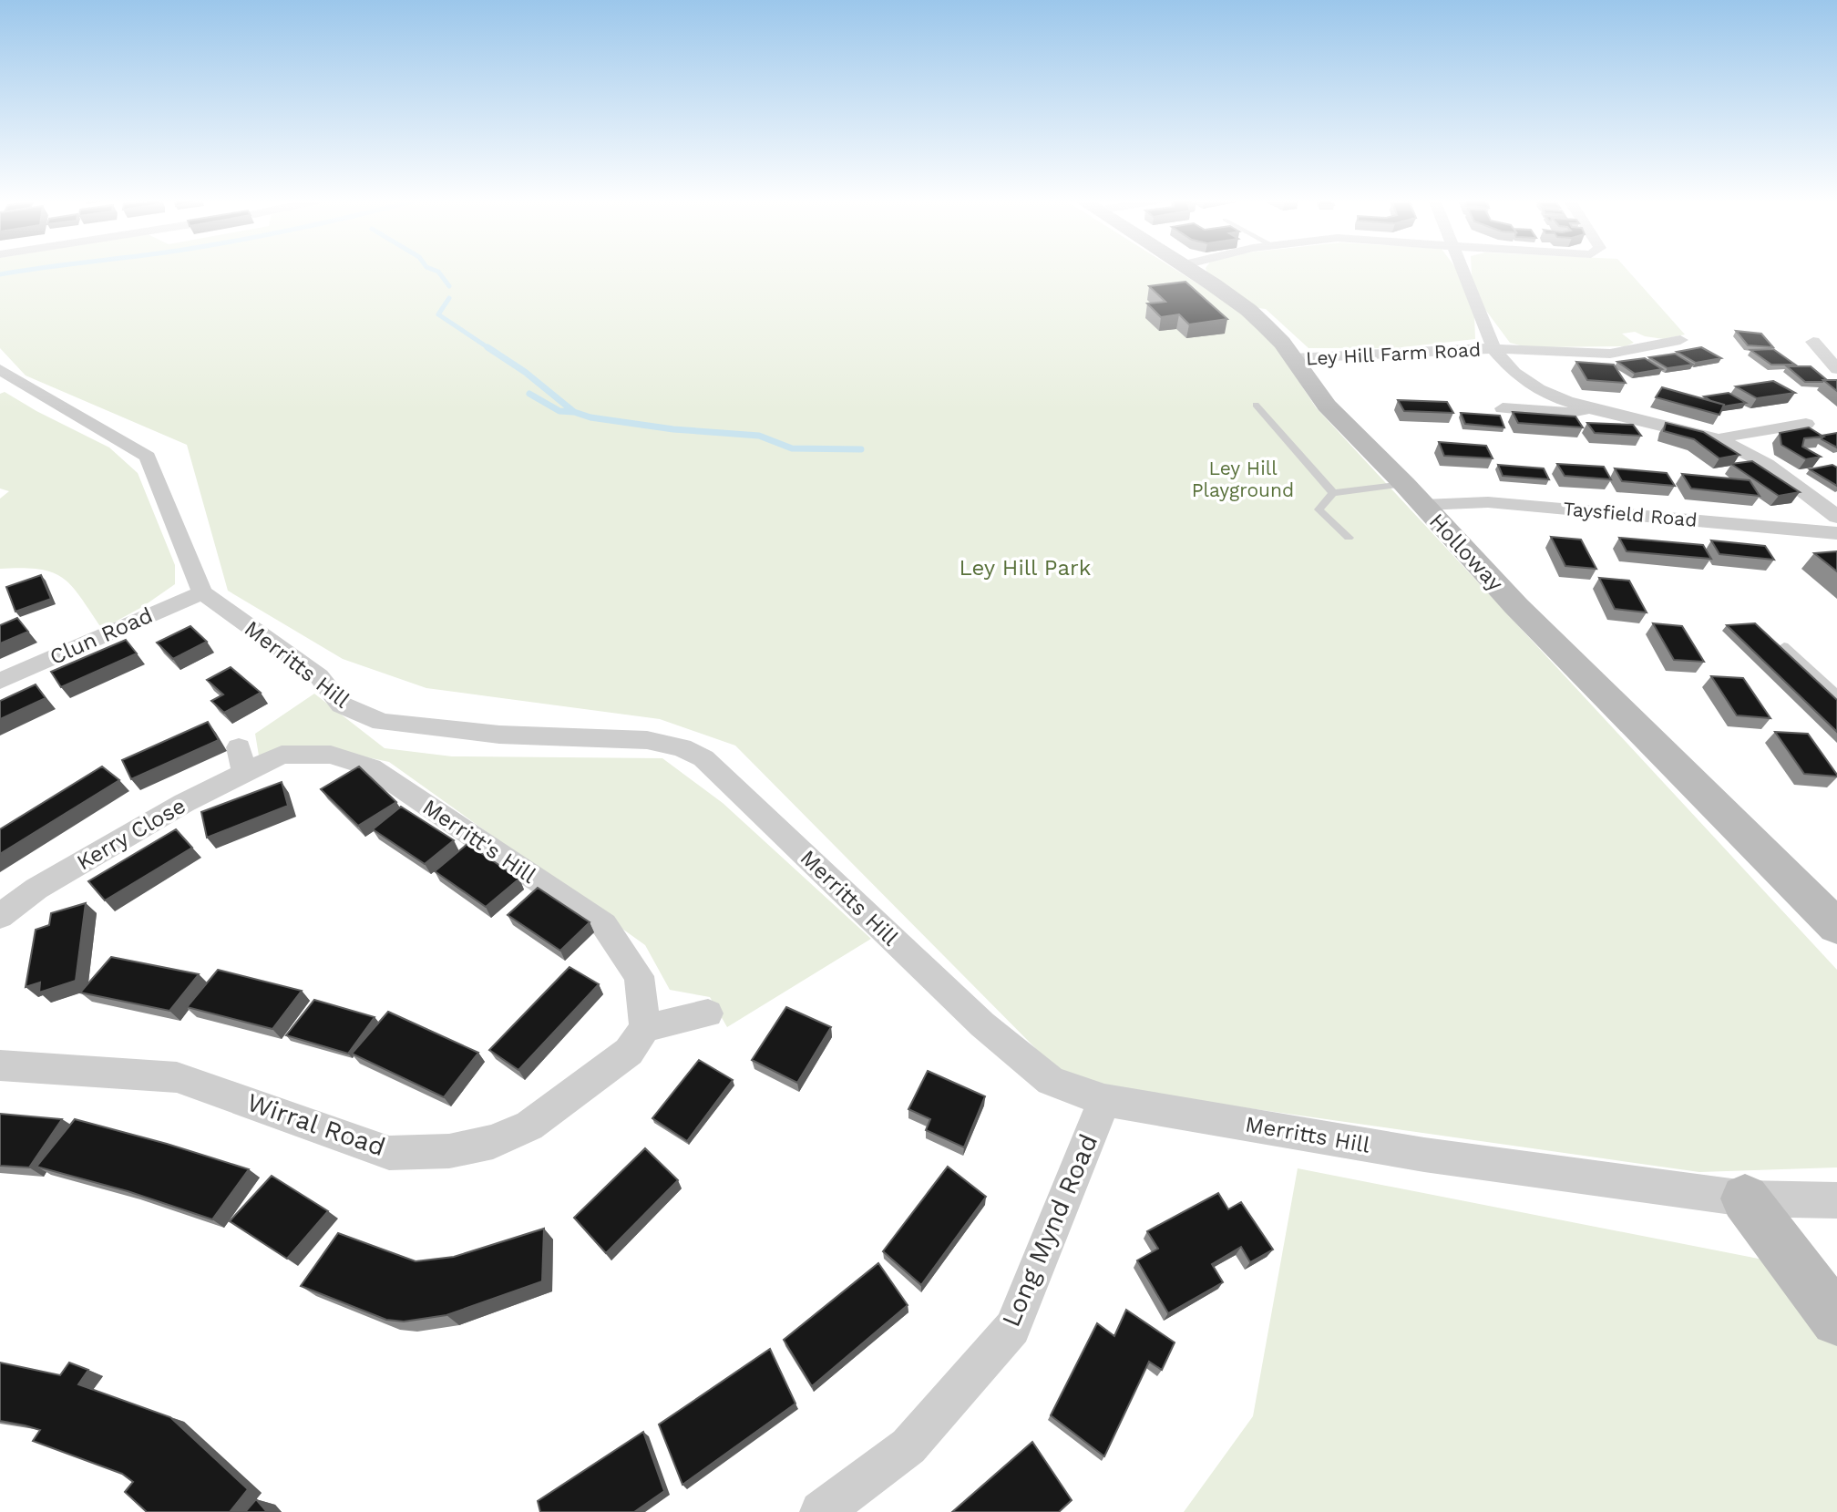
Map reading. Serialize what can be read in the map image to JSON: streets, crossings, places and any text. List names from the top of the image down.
{
  "streets": {
    "street": [
      "Ley Hill Farm Road",
      "Taysfield Road",
      "Holloway",
      "Clun Road",
      "Merritts Hill",
      "Kerry Close",
      "Merritt's Hill",
      "Wirral Road",
      "Long Mynd Road"
    ]
  },
  "crossings": [
    ["Ley Hill Farm Road", "Holloway"],
    ["Taysfield Road", "Holloway"],
    ["Clun Road", "Merritts Hill"],
    ["Merritts Hill", "Long Mynd Road"],
    ["Kerry Close", "Merritt's Hill"],
    ["Merritt's Hill", "Wirral Road"]
  ],
  "parks": ["Ley Hill Playground", "Ley Hill Park"]
}
